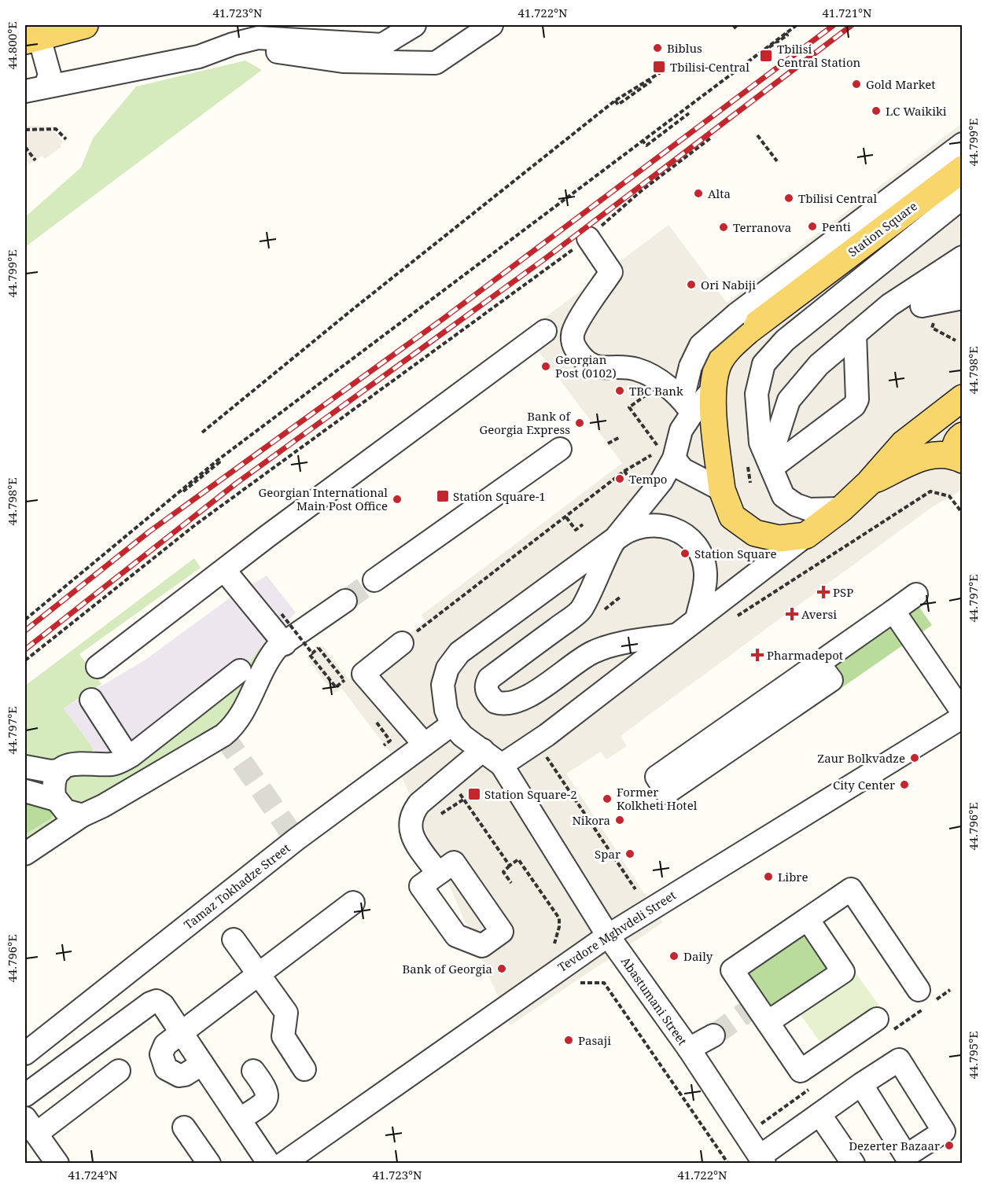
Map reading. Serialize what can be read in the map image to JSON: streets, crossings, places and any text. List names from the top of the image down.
{
  "streets": {
    "main road": ["Station Square"],
    "street": ["Tamaz Tokhadze Street", "Tevdore Mghvdeli Street", "Abastumani Street"]
  },
  "crossings": [
    ["Station Square", "Tamaz Tokhadze Street"],
    ["Station Square", "Abastumani Street"],
    ["Tevdore Mghvdeli Street", "Abastumani Street"]
  ],
  "places": {
    "other": [
      "Biblus",
      "Gold Market",
      "LC Waikiki",
      "Alta",
      "Tbilisi Central",
      "Penti",
      "Terranova",
      "Ori Nabiji",
      "Georgian Post (0102)",
      "TBC Bank",
      "Bank of Georgia Express",
      "Tempo",
      "Georgian International Main Post Office",
      "Station Square",
      "Zaur Bolkvadze",
      "City Center",
      "Former Kolkheti Hotel",
      "Nikora",
      "Spar",
      "Libre",
      "Daily",
      "Bank of Georgia",
      "Pasaji",
      "Dezerter Bazaar"
    ],
    "transit": [
      "Tbilisi Central Station",
      "Tbilisi-Central",
      "Station Square-1",
      "Station Square-2"
    ],
    "health": ["PSP", "Aversi", "Pharmadepot"]
  },
  "coordinates": [
    "41.723°N",
    "41.722°N",
    "41.721°N",
    "44.800°E",
    "44.799°E",
    "44.798°E",
    "44.797°E",
    "44.796°E",
    "44.795°E",
    "41.724°N"
  ]
}
